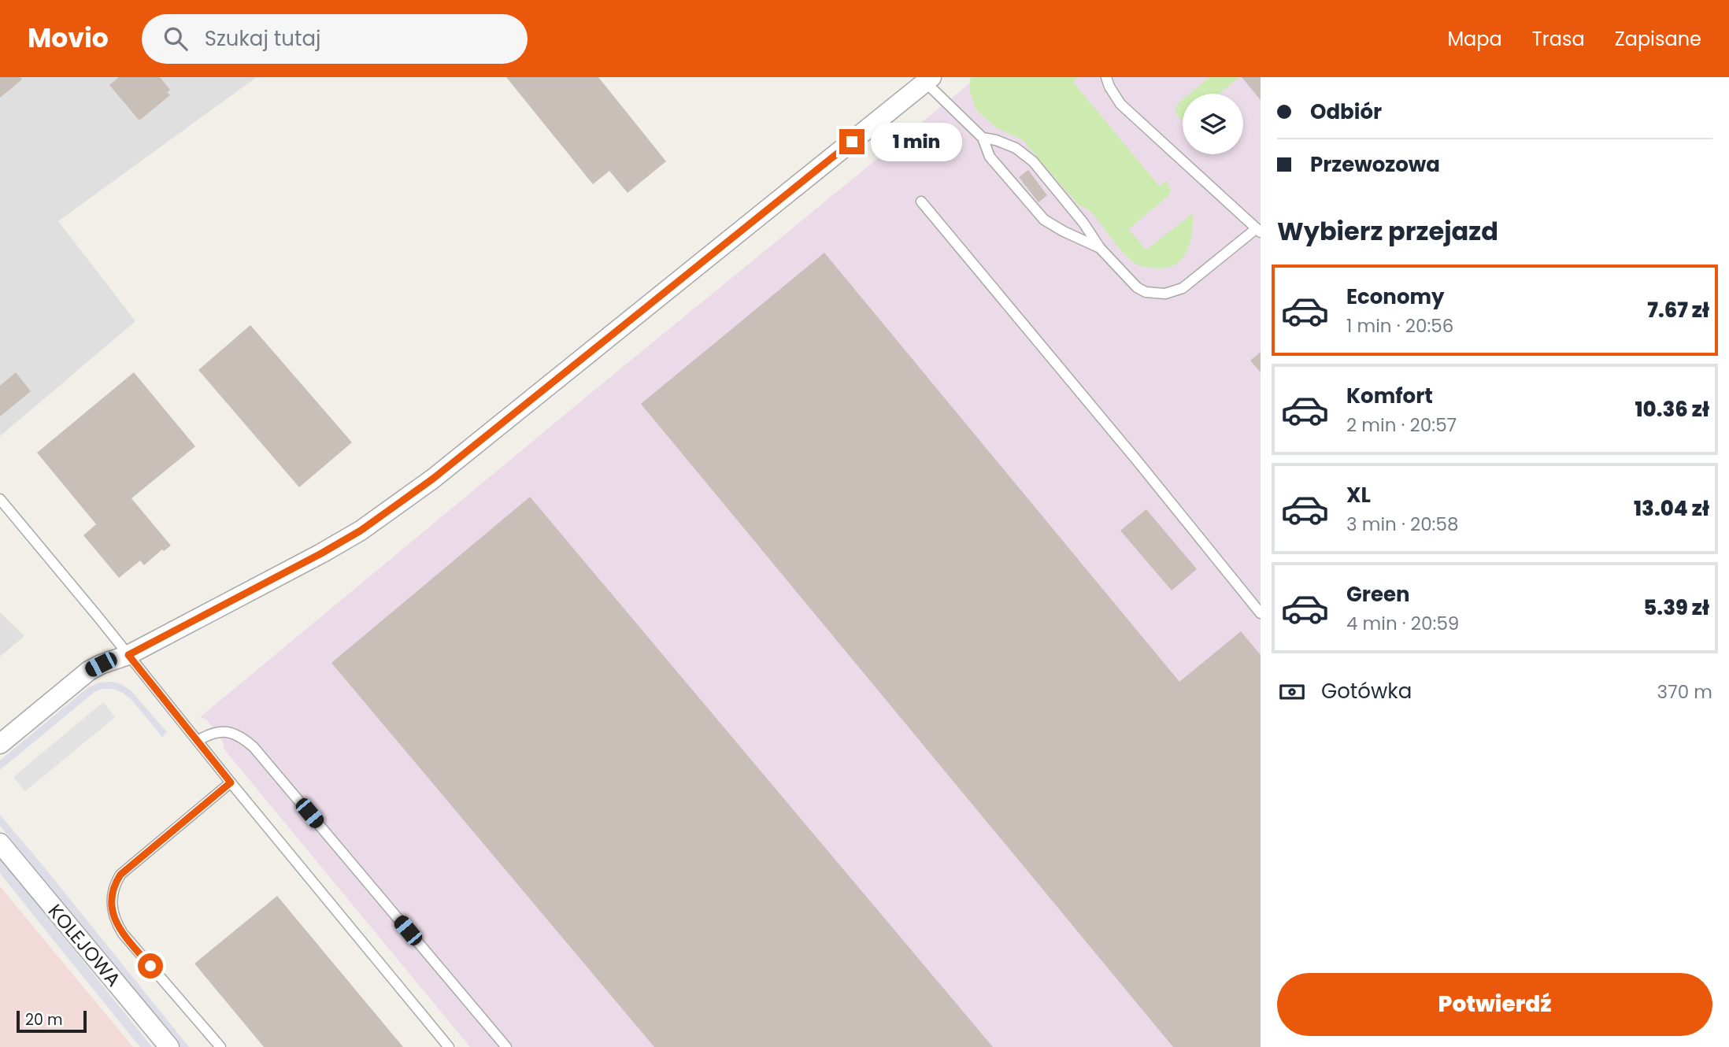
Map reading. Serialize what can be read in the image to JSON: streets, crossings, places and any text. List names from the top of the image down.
{
  "streets": {
    "street": ["KOLEJOWA"]
  },
  "scale_bar": "20 m",
  "page": {
    "header": "Movio",
    "search": "Szukaj tutaj",
    "nav": ["Mapa", "Trasa", "Zapisane"],
    "banner": ["Odbiór", "Przewozowa"],
    "bubble": "1 min",
    "heading": "Wybierz przejazd",
    "list": [
      {
        "name": "Economy",
        "note": "1 min · 20:56",
        "value": "7.67 zł"
      },
      {
        "name": "Komfort",
        "note": "2 min · 20:57",
        "value": "10.36 zł"
      },
      {
        "name": "XL",
        "note": "3 min · 20:58",
        "value": "13.04 zł"
      },
      {
        "name": "Green",
        "note": "4 min · 20:59",
        "value": "5.39 zł"
      }
    ],
    "pay": ["Gotówka", "370 m"],
    "buttons": "Potwierdź",
    "scale": "20 m"
  }
}
